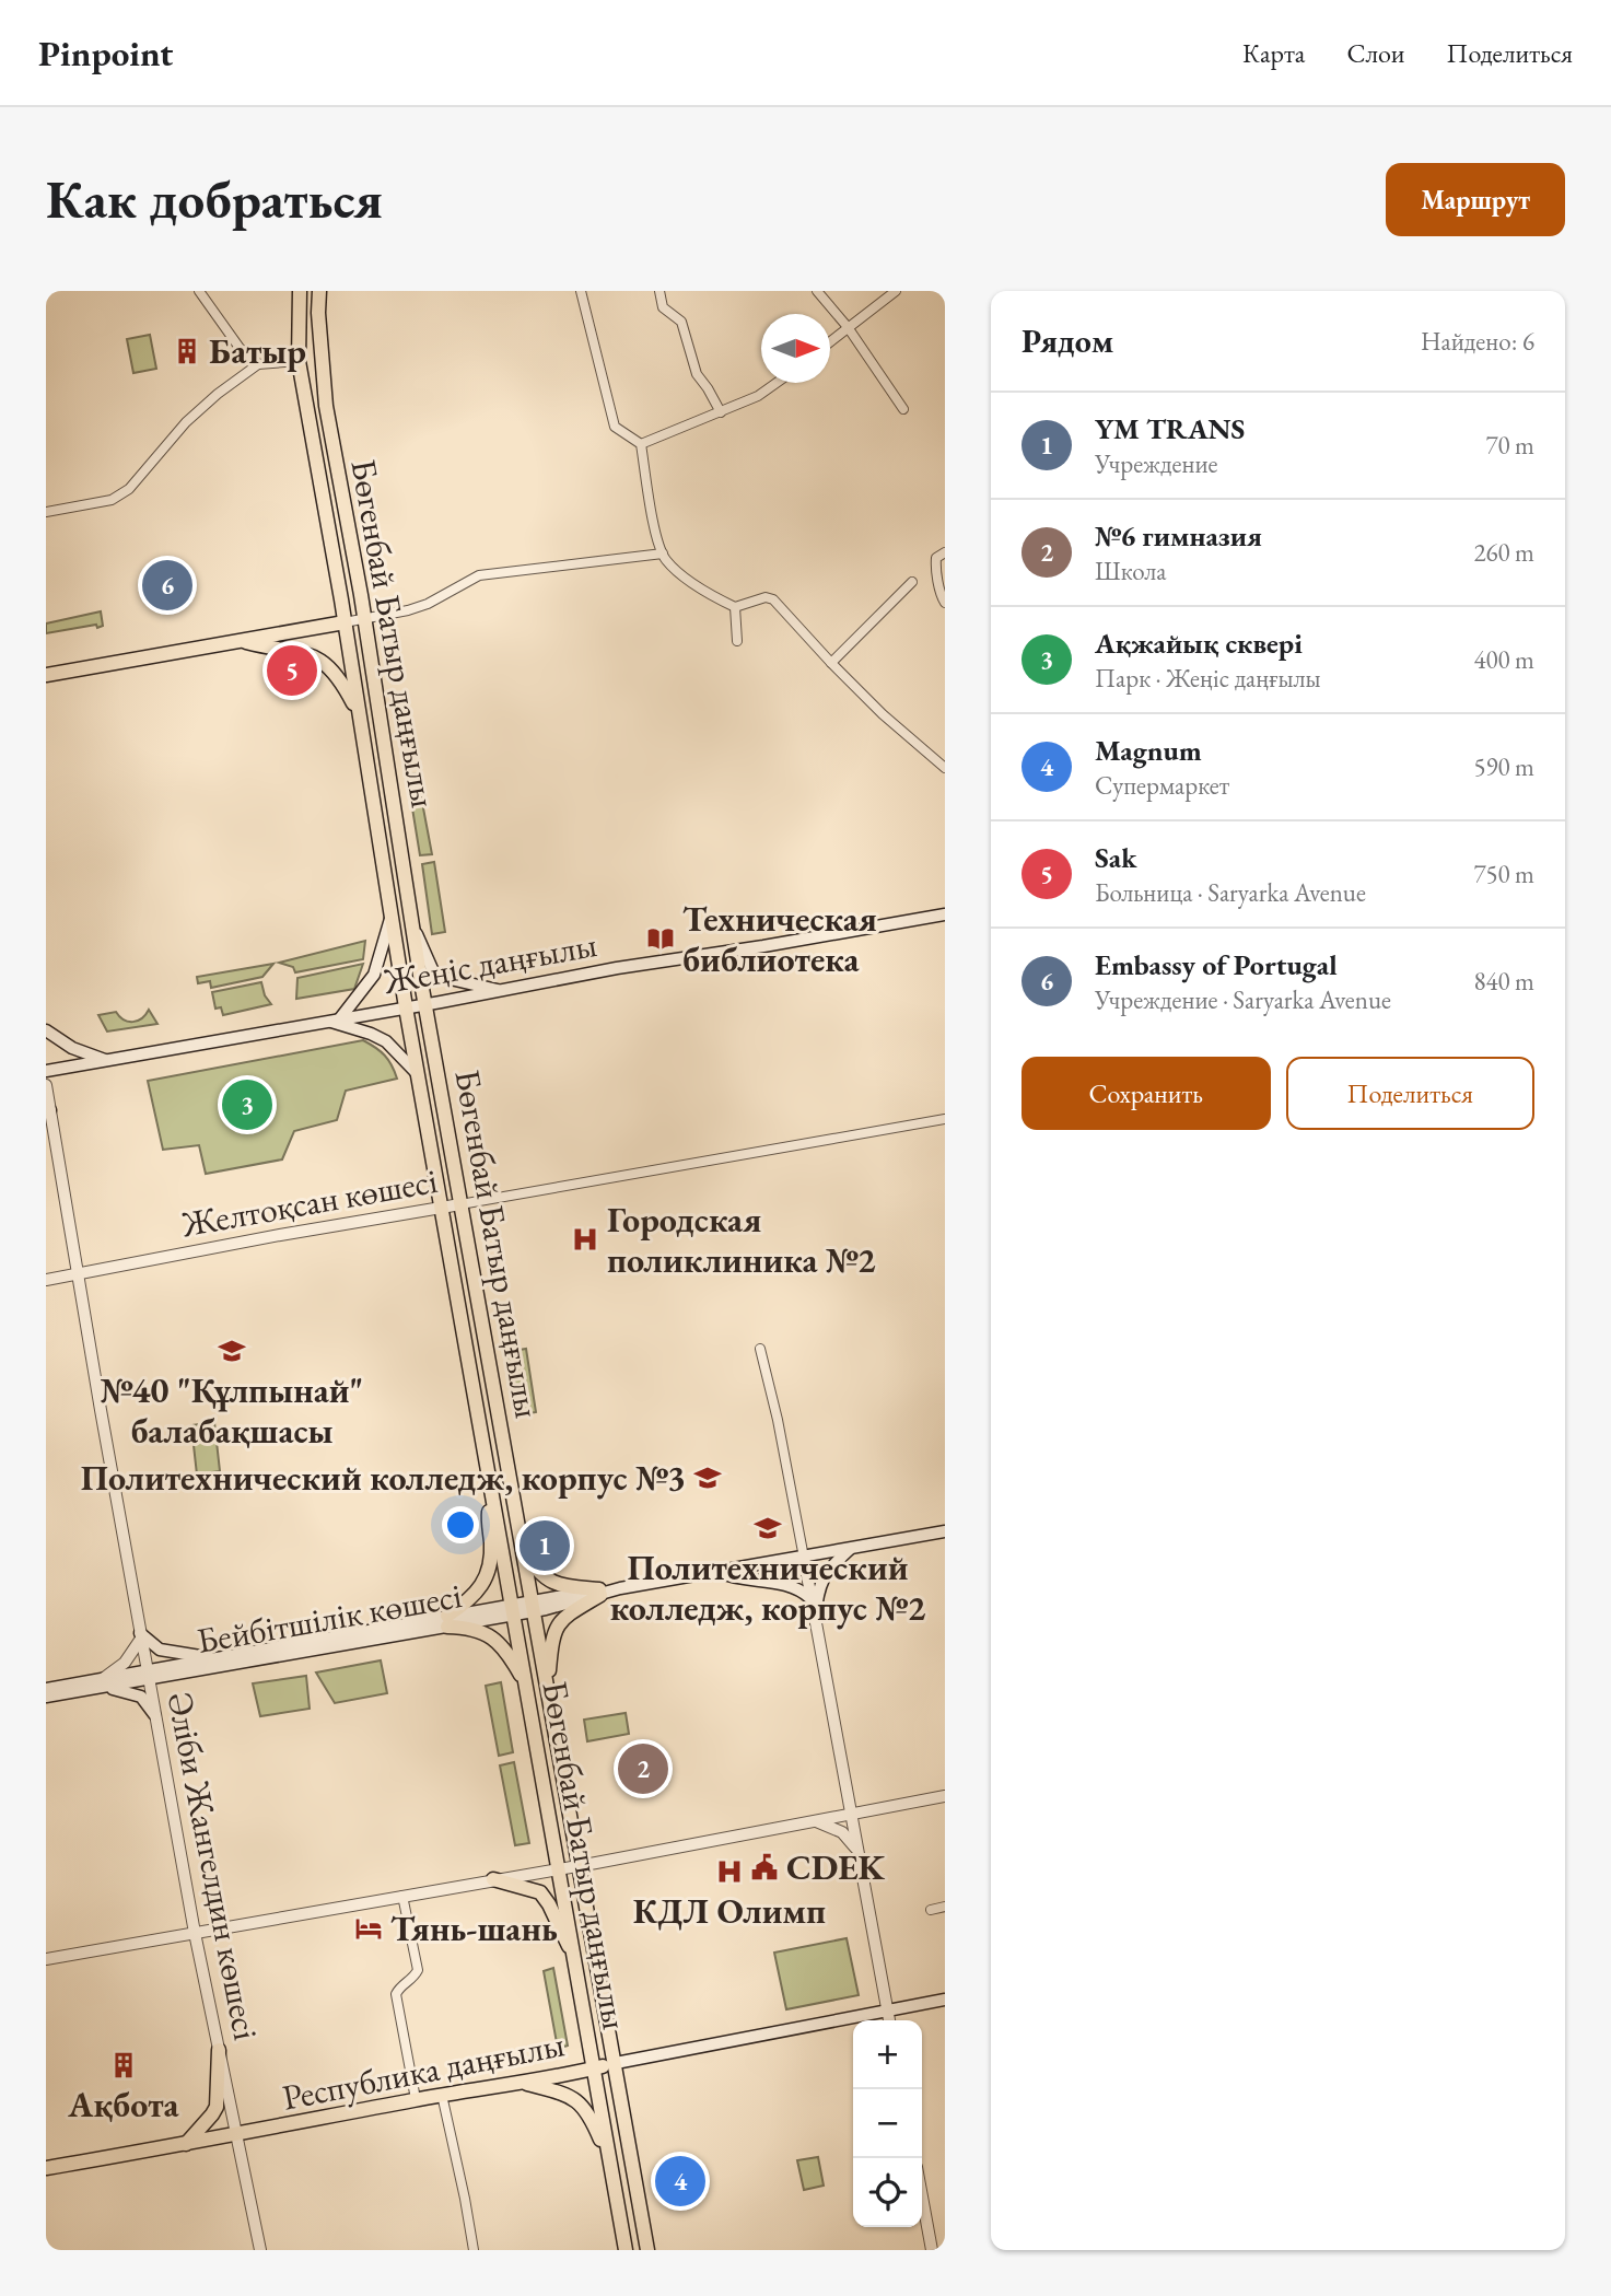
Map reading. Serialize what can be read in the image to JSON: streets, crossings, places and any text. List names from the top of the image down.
{
  "streets": {
    "main road": [
      "Бөгенбай Батыр даңғылы",
      "Жеңіс даңғылы",
      "Бейбітшілік көшесі",
      "Республика даңғылы"
    ],
    "street": ["Желтоқсан көшесі", "Әліби Жангелдин көшесі"]
  },
  "crossings": [
    ["Бөгенбай Батыр даңғылы", "Жеңіс даңғылы"],
    ["Бөгенбай Батыр даңғылы", "Желтоқсан көшесі"],
    ["Бөгенбай Батыр даңғылы", "Бейбітшілік көшесі"],
    ["Бөгенбай Батыр даңғылы", "Республика даңғылы"],
    ["Желтоқсан көшесі", "Әліби Жангелдин көшесі"],
    ["Бейбітшілік көшесі", "Әліби Жангелдин көшесі"],
    ["Әліби Жангелдин көшесі", "Республика даңғылы"]
  ],
  "places": {
    "building": ["Батыр", "Ақбота"],
    "library": ["Техническая библиотека"],
    "hospital": ["Городская поликлиника №2", "КДЛ Олимп"],
    "school or university": ["№40 \"Құлпынай\" балабақшасы", "Политехнический колледж, корпус №3", "Политехнический колледж, корпус №2"],
    "public building": ["CDEK"],
    "hotel": ["Тянь-шань"]
  },
  "north": "right",
  "page": {
    "header": "Pinpoint",
    "nav": ["Карта", "Слои", "Поделиться"],
    "buttons": [
      "Маршрут",
      ["Сохранить", "Поделиться"]
    ],
    "title": "Как добраться",
    "heading": ["Рядом", "Найдено: 6"],
    "list": [
      {
        "mark": "1",
        "name": "YM TRANS",
        "note": "Учреждение",
        "value": "70 m"
      },
      {
        "mark": "2",
        "name": "№6 гимназия",
        "note": "Школа",
        "value": "260 m"
      },
      {
        "mark": "3",
        "name": "Ақжайық сквері",
        "note": "Парк · Жеңіс даңғылы",
        "value": "400 m"
      },
      {
        "mark": "4",
        "name": "Magnum",
        "note": "Супермаркет",
        "value": "590 m"
      },
      {
        "mark": "5",
        "name": "Sak",
        "note": "Больница · Saryarka Avenue",
        "value": "750 m"
      },
      {
        "mark": "6",
        "name": "Embassy of Portugal",
        "note": "Учреждение · Saryarka Avenue",
        "value": "840 m"
      }
    ],
    "pins": [
      "6",
      "5",
      "3",
      "1",
      "2",
      "4"
    ],
    "map_buttons": ["+", "−"]
  }
}
